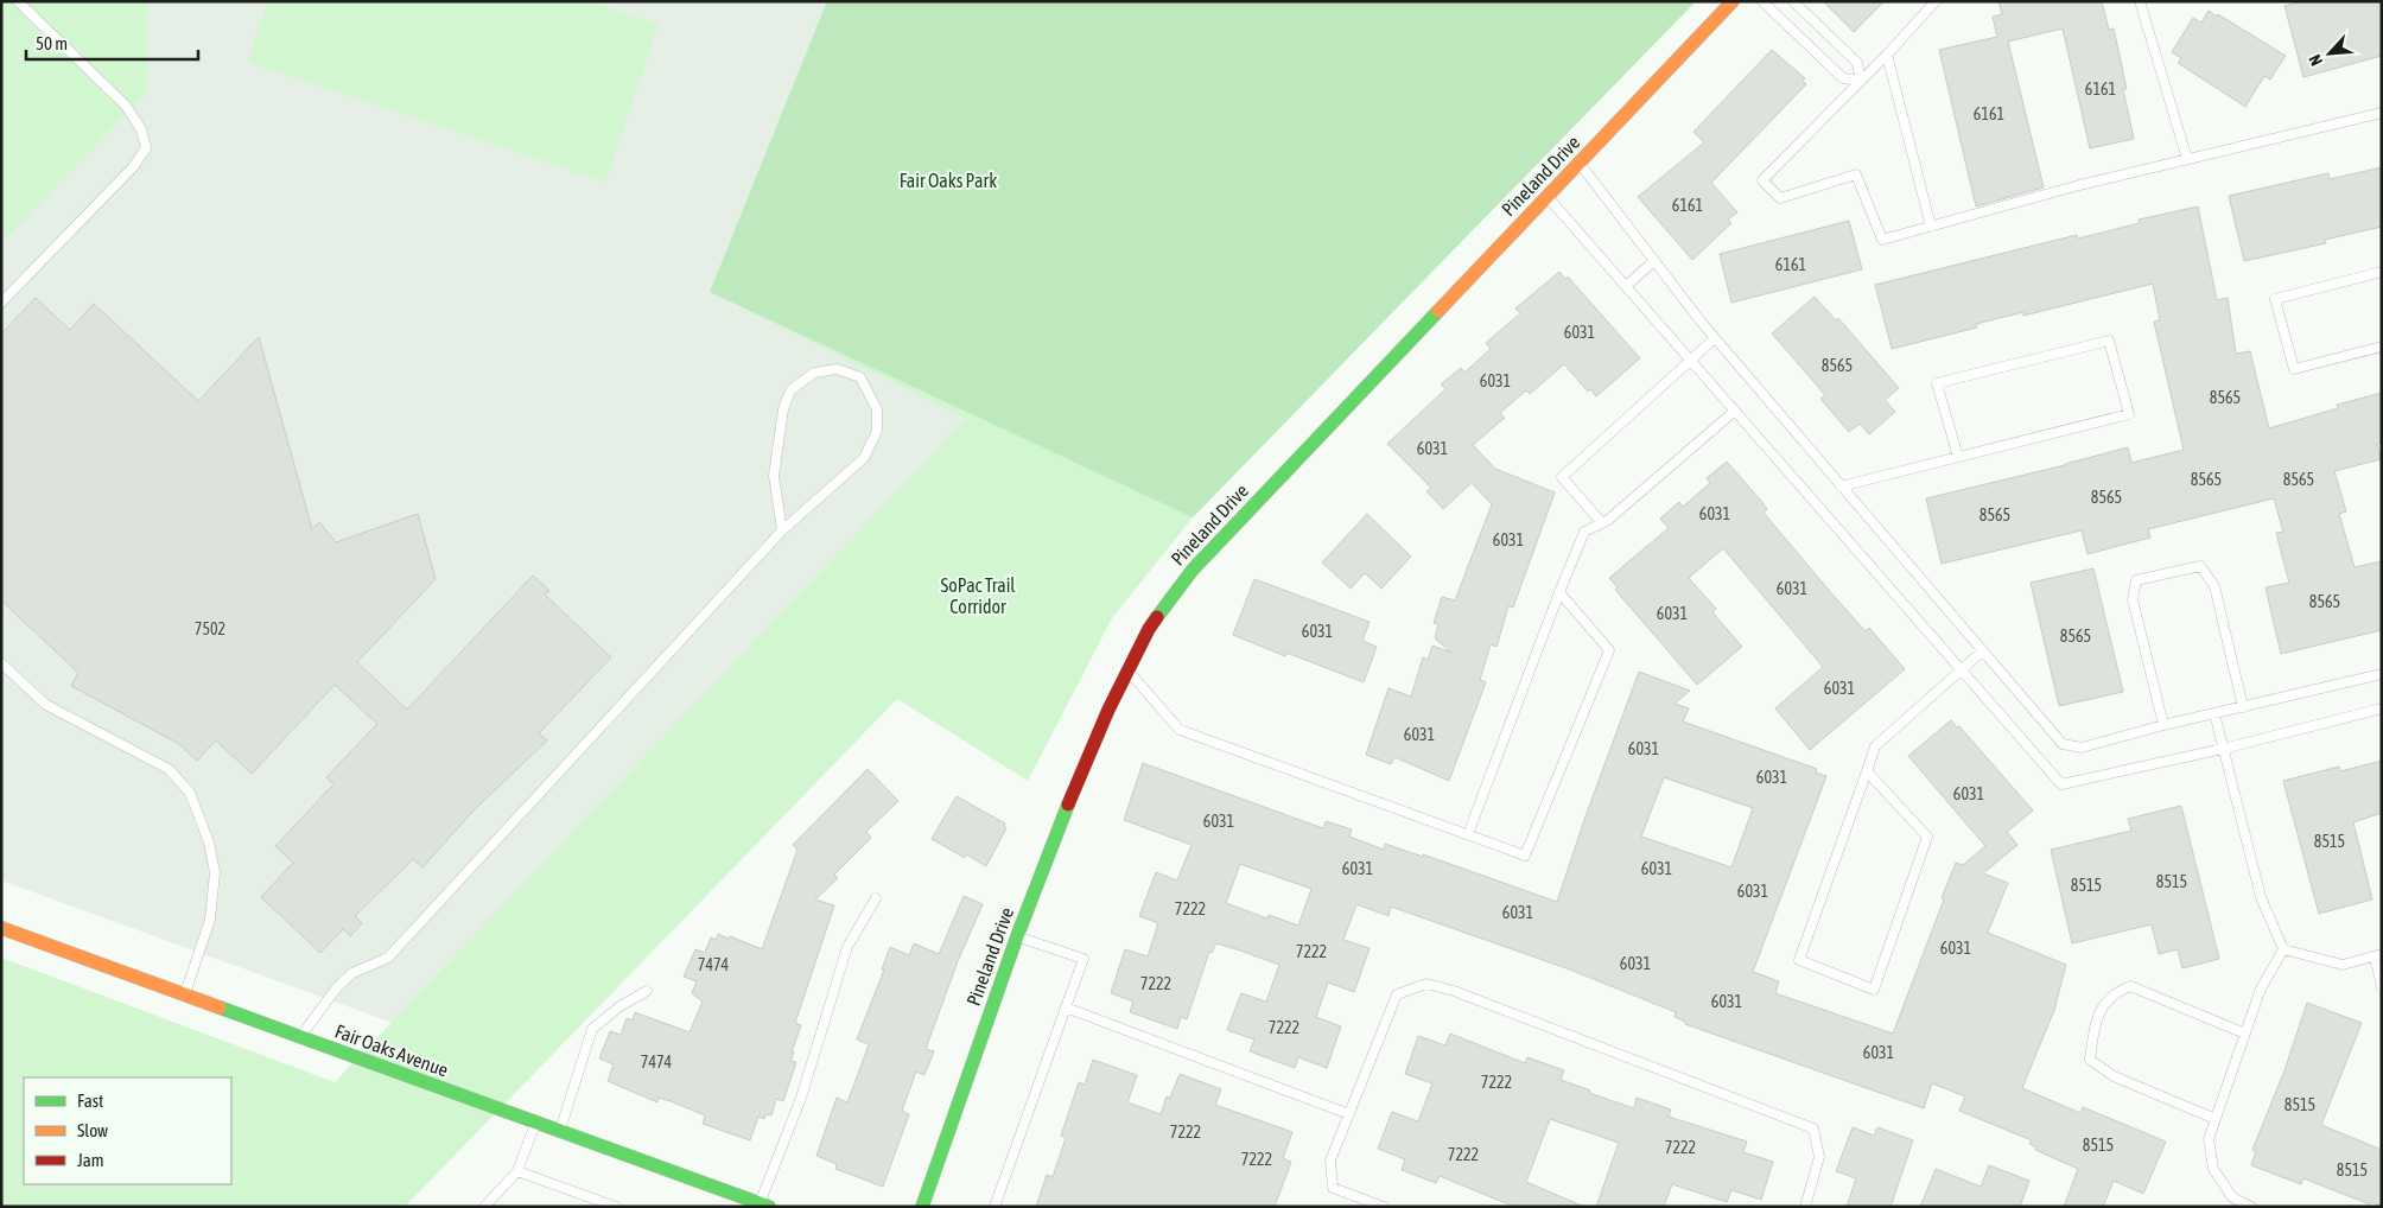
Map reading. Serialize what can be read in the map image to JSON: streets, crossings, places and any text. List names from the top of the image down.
{
  "streets": {
    "street": ["Pineland Drive", "Fair Oaks Avenue"]
  },
  "parks": ["Fair Oaks Park", "SoPac Trail Corridor"],
  "house_numbers": [
    "6161",
    "6161",
    "6161",
    "6161",
    "6031",
    "8565",
    "6031",
    "8565",
    "6031",
    "8565",
    "8565",
    "8565",
    "6031",
    "8565",
    "6031",
    "6031",
    "8565",
    "6031",
    "7502",
    "6031",
    "8565",
    "6031",
    "6031",
    "6031",
    "6031",
    "6031",
    "6031",
    "8515",
    "6031",
    "6031",
    "8515",
    "8515",
    "6031",
    "7222",
    "6031",
    "6031",
    "7222",
    "6031",
    "7474",
    "7222",
    "6031",
    "7222",
    "6031",
    "7474",
    "7222",
    "8515",
    "7222",
    "8515",
    "7222",
    "7222",
    "7222",
    "8515"
  ],
  "legend": ["Fast", "Slow", "Jam"],
  "scale_bar": "50 m",
  "north": "bottom left"
}
